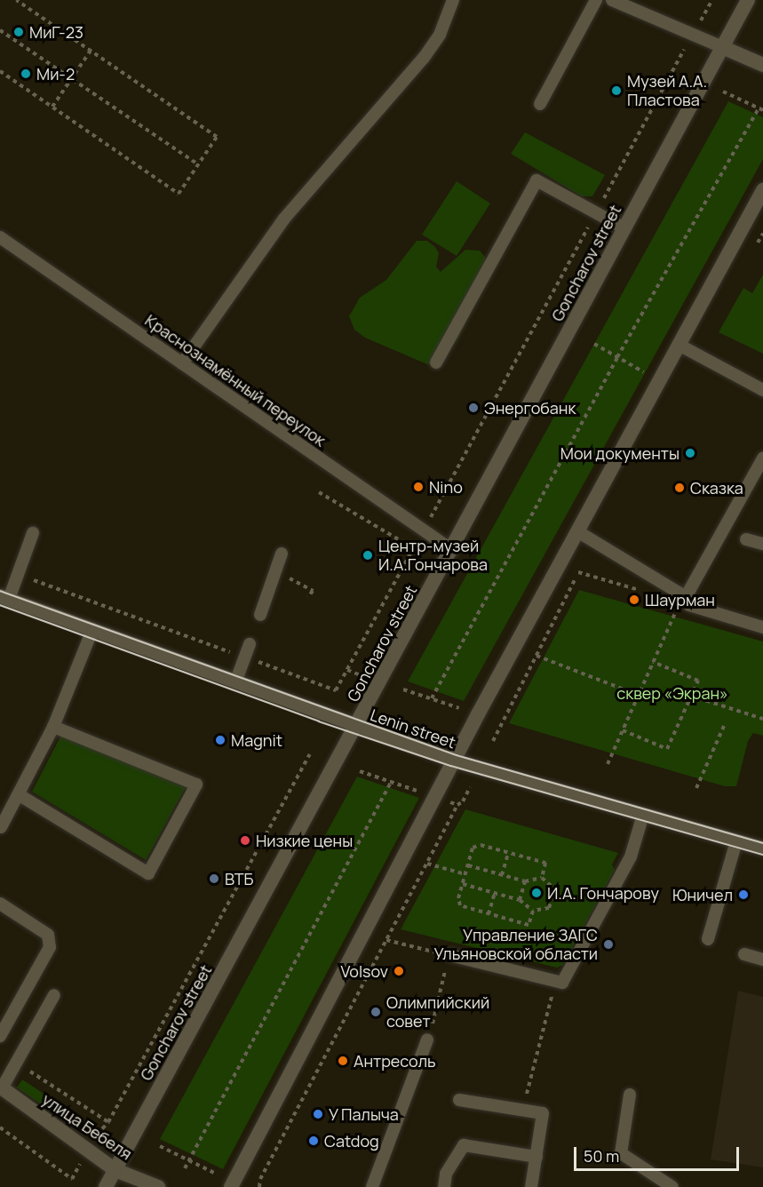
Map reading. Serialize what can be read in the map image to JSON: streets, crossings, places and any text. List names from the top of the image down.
{
  "streets": {
    "main road": ["Goncharov street", "Lenin street", "улица Бебеля"],
    "lane": ["Краснознамённый переулок"]
  },
  "crossings": [
    ["Goncharov street", "Краснознамённый переулок"],
    ["Goncharov street", "Lenin street"],
    ["Goncharov street", "улица Бебеля"]
  ],
  "parks": ["сквер «Экран»"],
  "places": [
    "МиГ-23",
    "Ми-2",
    "Музей А.А. Пластова",
    "Энергобанк",
    "Мои документы",
    "Nino",
    "Сказка",
    "Центр-музей И.А.Гончарова",
    "Шаурман",
    "Magnit",
    "Низкие цены",
    "ВТБ",
    "И.А. Гончарову",
    "Юничел",
    "Управление ЗАГС Ульяновской области",
    "Volsov",
    "Олимпийский совет",
    "Антресоль",
    "У Палыча",
    "Catdog"
  ],
  "scale_bar": "50 m"
}
